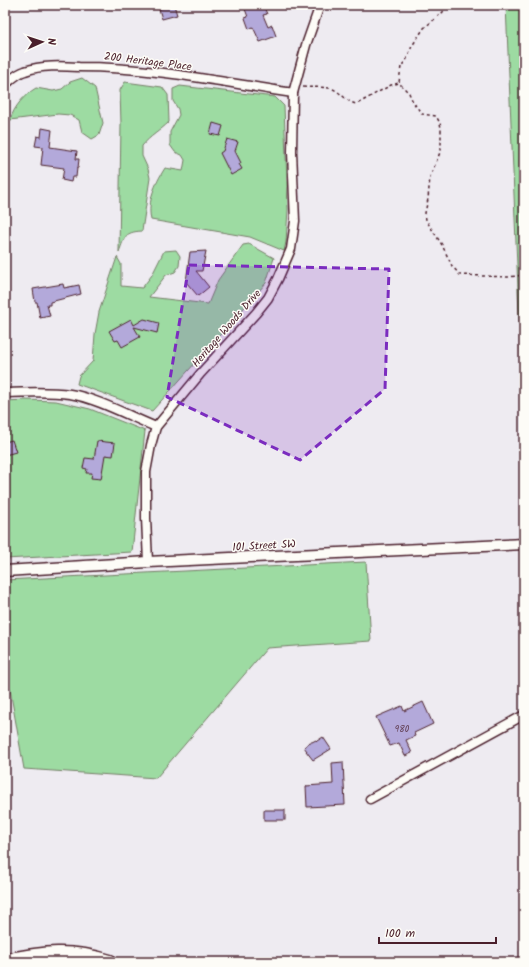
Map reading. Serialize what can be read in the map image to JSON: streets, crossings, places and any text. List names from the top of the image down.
{
  "streets": {
    "street": ["200 Heritage Place", "Heritage Woods Drive", "101 Street SW"]
  },
  "crossings": [
    ["200 Heritage Place", "Heritage Woods Drive"],
    ["Heritage Woods Drive", "101 Street SW"]
  ],
  "house_numbers": ["980"],
  "scale_bar": "100 m",
  "north": "right"
}
